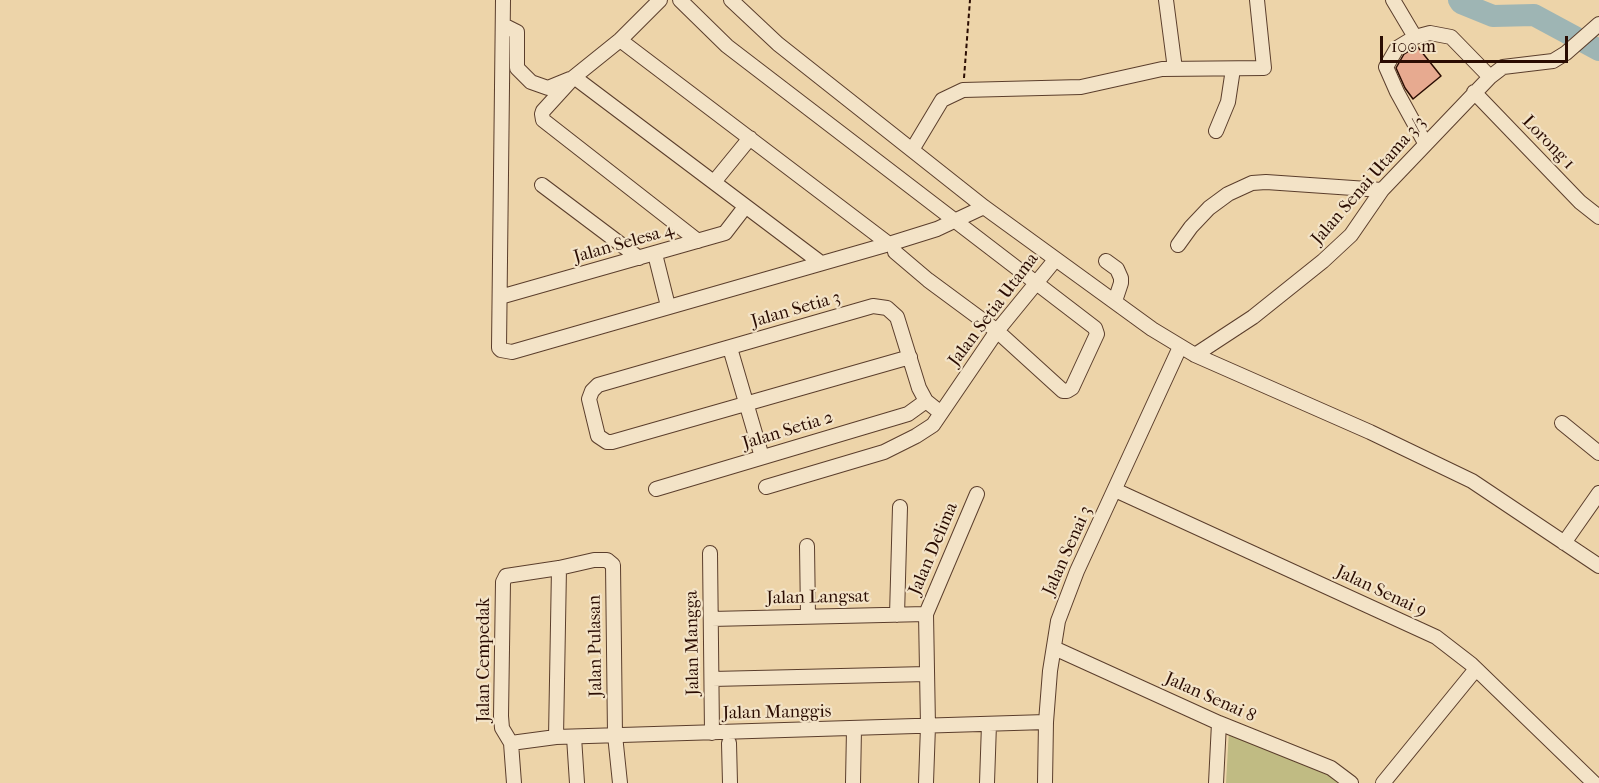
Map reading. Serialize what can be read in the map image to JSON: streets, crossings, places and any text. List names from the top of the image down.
{
  "streets": {
    "street": [
      "Lorong 1",
      "Jalan Senai Utama 3/3",
      "Jalan Selesa 4",
      "Jalan Setia 3",
      "Jalan Setia Utama",
      "Jalan Setia 2",
      "Jalan Delima",
      "Jalan Senai 3",
      "Jalan Senai 9",
      "Jalan Langsat",
      "Jalan Mangga",
      "Jalan Pulasan",
      "Jalan Cempedak",
      "Jalan Senai 8",
      "Jalan Manggis"
    ]
  },
  "crossings": [
    ["Lorong 1", "Jalan Senai Utama 3/3"],
    ["Jalan Setia 3", "Jalan Setia 2"],
    ["Jalan Delima", "Jalan Langsat"],
    ["Jalan Delima", "Jalan Manggis"],
    ["Jalan Senai 3", "Jalan Senai 9"],
    ["Jalan Senai 3", "Jalan Senai 8"],
    ["Jalan Senai 3", "Jalan Manggis"],
    ["Jalan Langsat", "Jalan Mangga"],
    ["Jalan Mangga", "Jalan Manggis"],
    ["Jalan Pulasan", "Jalan Cempedak"],
    ["Jalan Pulasan", "Jalan Manggis"],
    ["Jalan Cempedak", "Jalan Manggis"]
  ],
  "scale_bar": "100 m"
}
